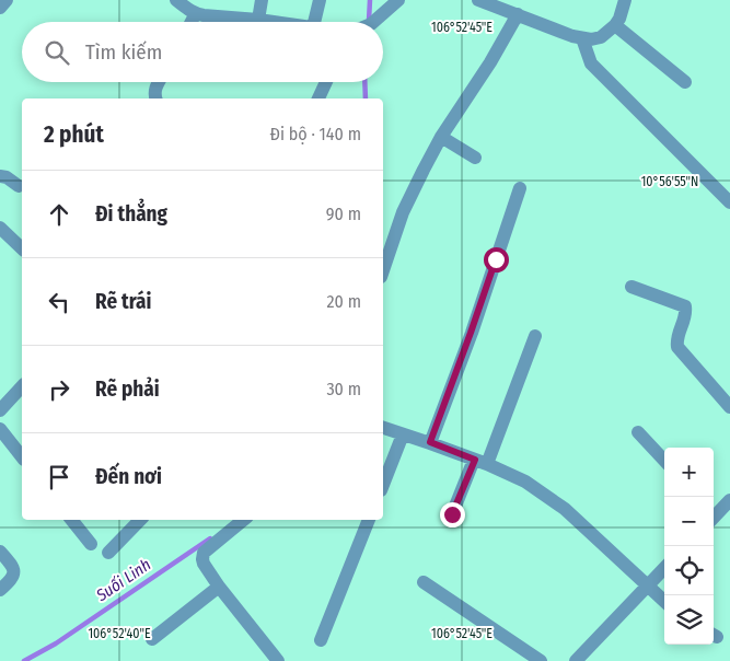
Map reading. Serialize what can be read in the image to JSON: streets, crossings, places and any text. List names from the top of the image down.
{
  "water": ["Suối Linh"],
  "page": {
    "search": "Tìm kiếm",
    "heading": ["2 phút", "Đi bộ · 140 m"],
    "list": [
      ["Đi thẳng", "90 m"],
      ["Rẽ trái", "20 m"],
      ["Rẽ phải", "30 m"],
      "Đến nơi"
    ],
    "map_buttons": ["+", "−"]
  },
  "coordinates": ["106°52'45\"E", "10°56'55\"N", "106°52'40\"E"]
}
